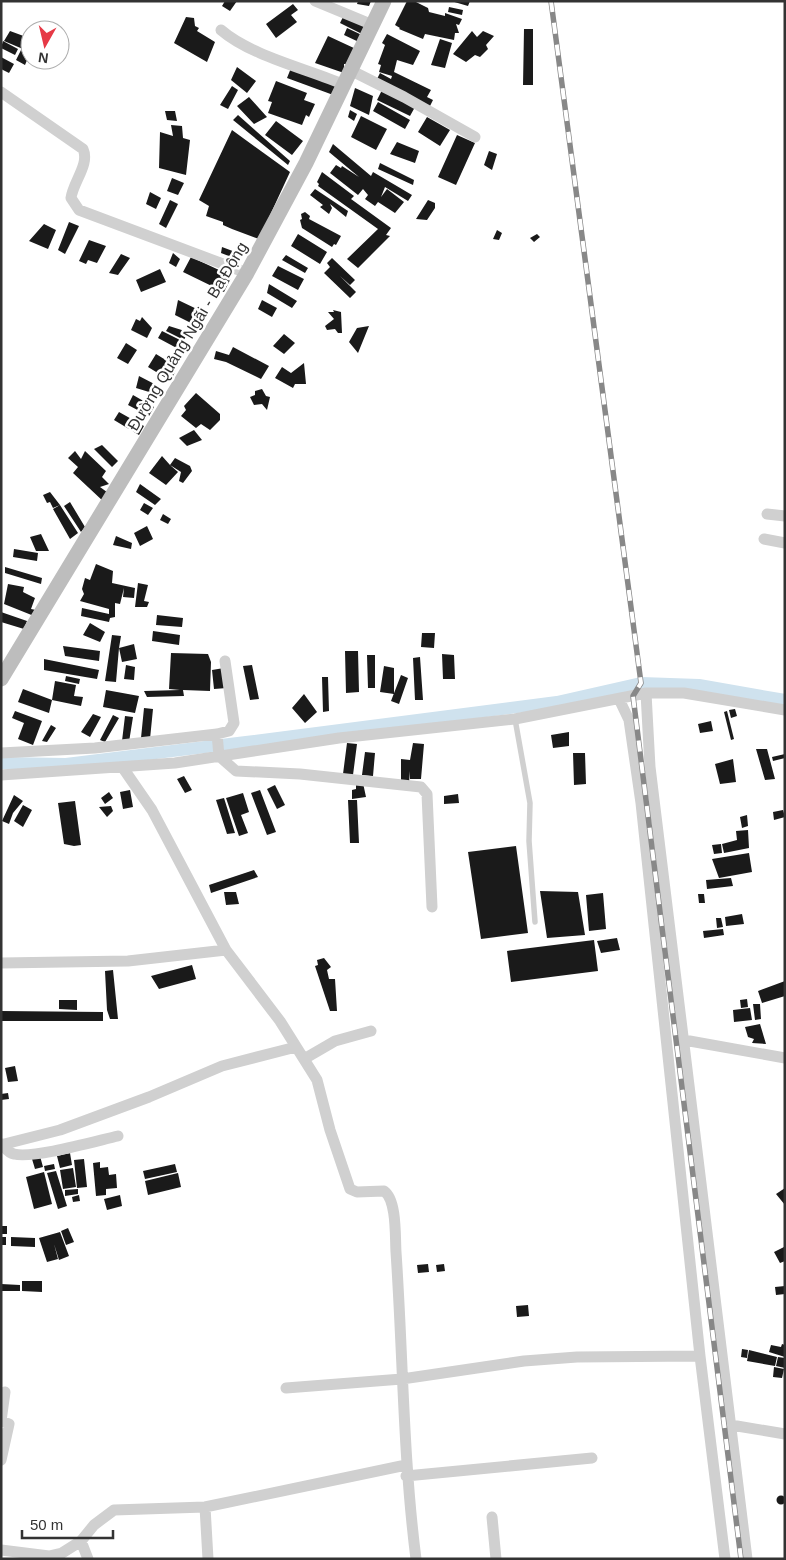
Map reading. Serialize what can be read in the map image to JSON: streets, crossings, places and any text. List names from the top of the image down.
{
  "streets": {
    "main road": ["Đường Quảng Ngãi - Ba Động"]
  },
  "scale_bar": "50 m",
  "north": "bottom"
}
